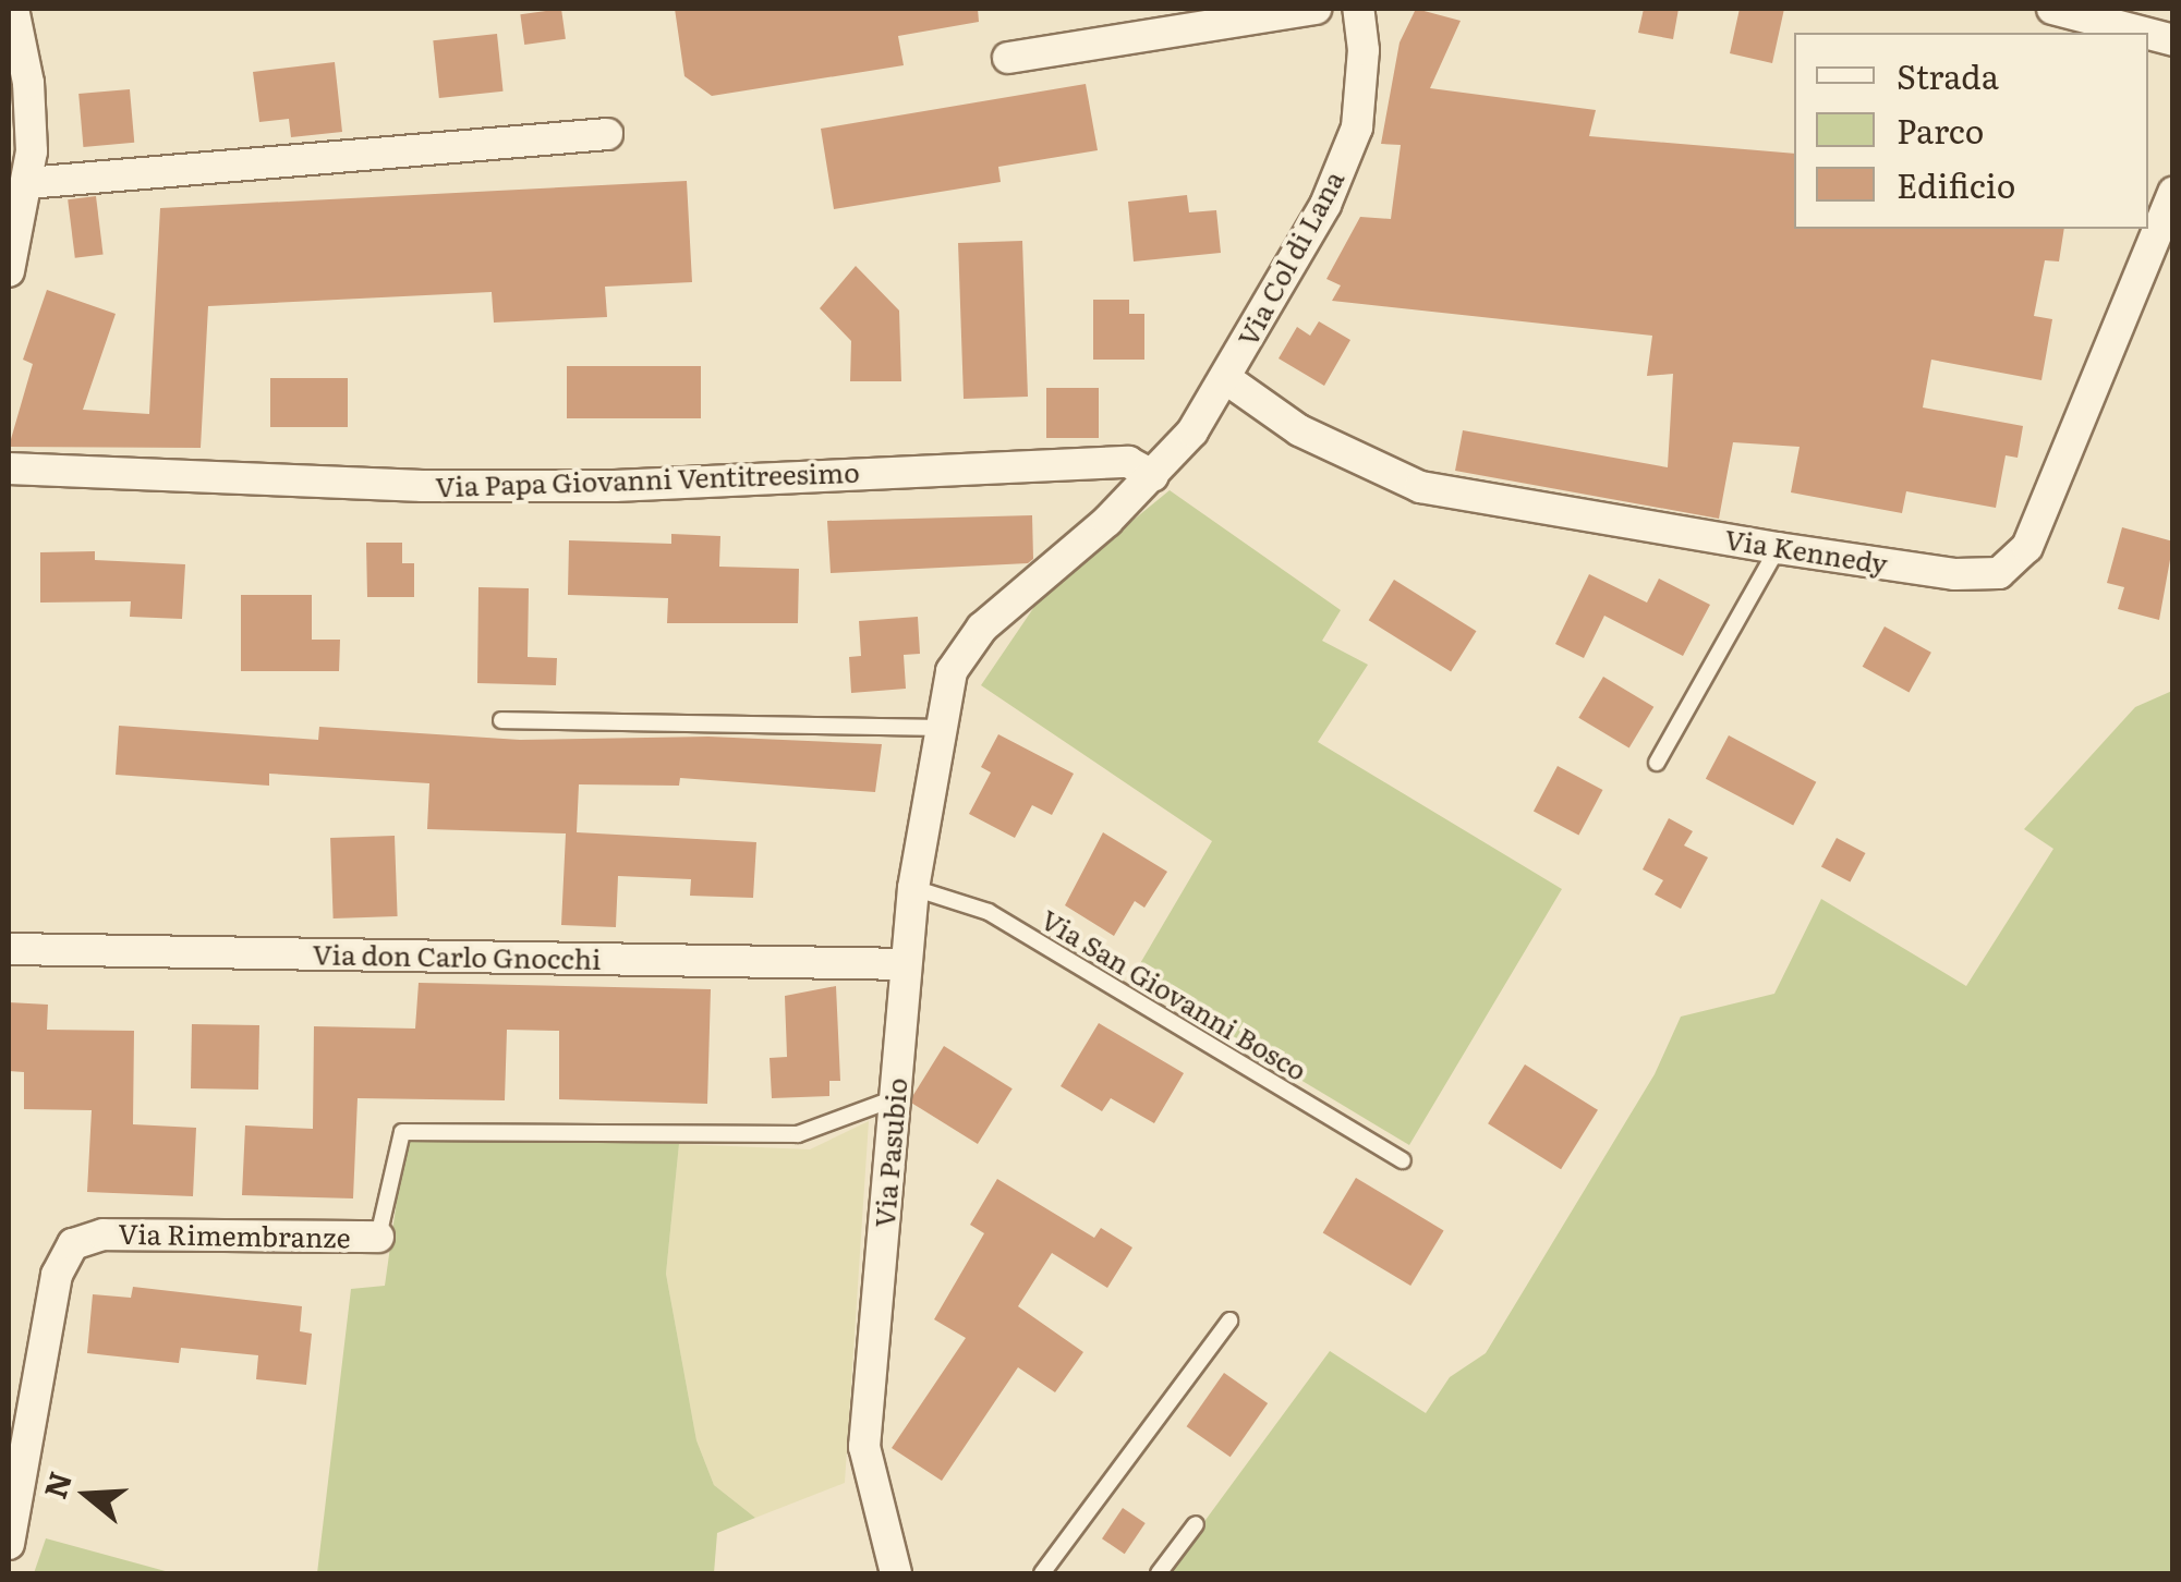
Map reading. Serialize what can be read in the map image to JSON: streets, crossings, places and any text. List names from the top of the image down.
{
  "streets": {
    "street": [
      "Via Col di Lana",
      "Via Papa Giovanni Ventitreesimo",
      "Via Kennedy",
      "Via don Carlo Gnocchi",
      "Via Pasubio",
      "Via Rimembranze"
    ],
    "lane": ["Via San Giovanni Bosco"]
  },
  "crossings": [
    ["Via Col di Lana", "Via Kennedy"],
    ["Via Col di Lana", "Via Pasubio"],
    ["Via Papa Giovanni Ventitreesimo", "Via Pasubio"],
    ["Via Kennedy", "Via Pasubio"],
    ["Via don Carlo Gnocchi", "Via Pasubio"],
    ["Via San Giovanni Bosco", "Via Pasubio"]
  ],
  "legend": ["Strada", "Parco", "Edificio"],
  "north": "left"
}
